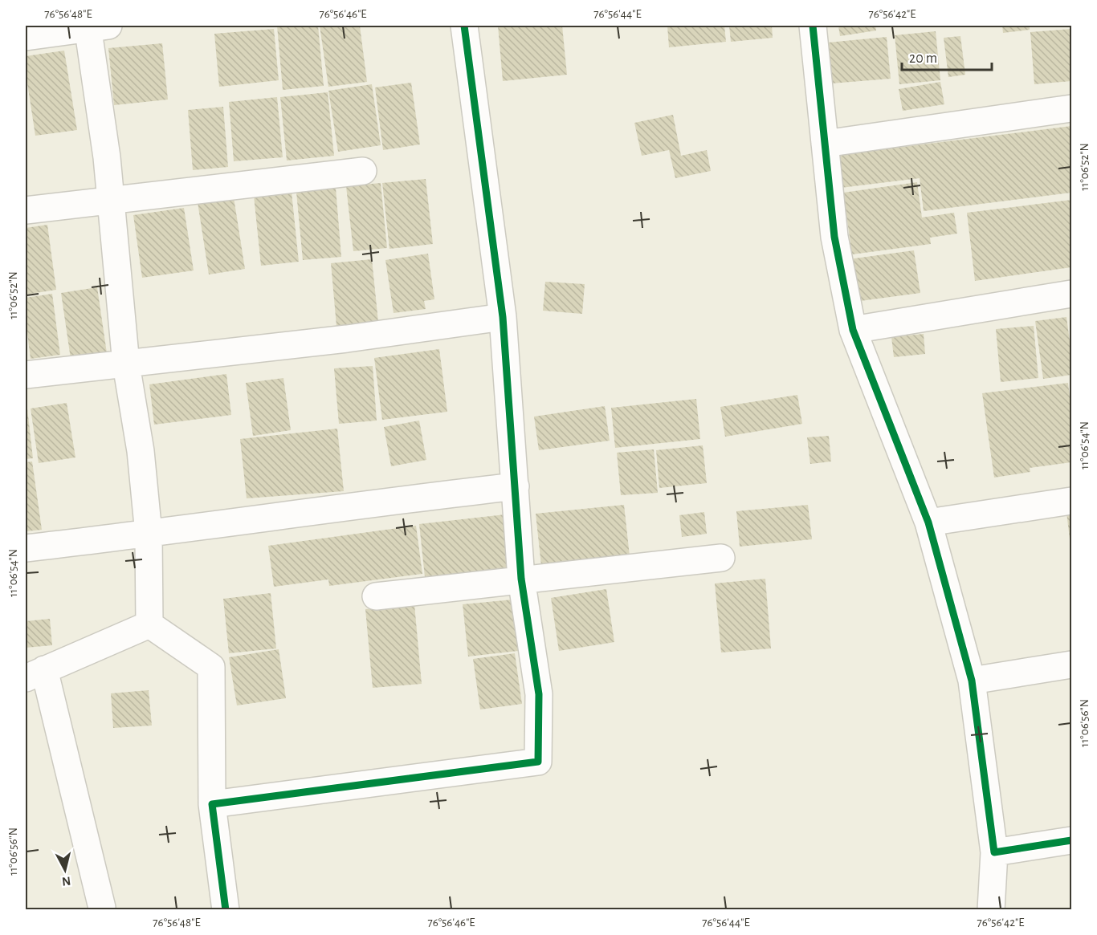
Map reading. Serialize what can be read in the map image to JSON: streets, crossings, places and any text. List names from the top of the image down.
{
  "scale_bar": "20 m",
  "north": "bottom",
  "coordinates": [
    "76°56'48\"E",
    "76°56'46\"E",
    "76°56'44\"E",
    "76°56'42\"E",
    "11°06'52\"N",
    "11°06'54\"N",
    "11°06'56\"N"
  ]
}
